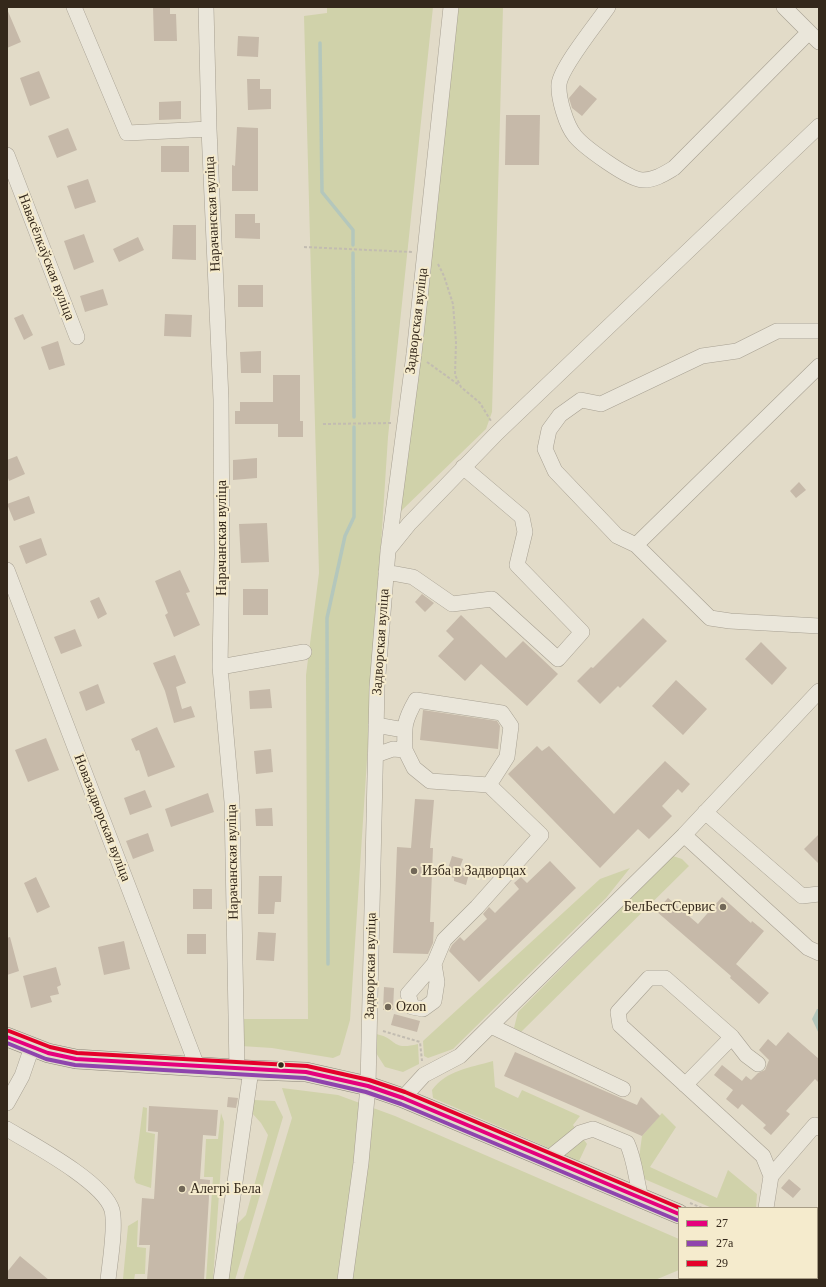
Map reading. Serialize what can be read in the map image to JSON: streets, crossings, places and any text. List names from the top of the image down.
{
  "streets": {
    "street": [
      "Нарачанская вуліца",
      "Навасёлкаўская вуліца",
      "Задворская вуліца",
      "Новазадворская вуліца"
    ]
  },
  "places": [
    "Изба в Задворцах",
    "БелБестСервис",
    "Ozon",
    "Алегрі Бела"
  ],
  "lines": ["transit line 29", "transit line 27", "transit line 27а"],
  "legend": ["27", "27а", "29"]
}
